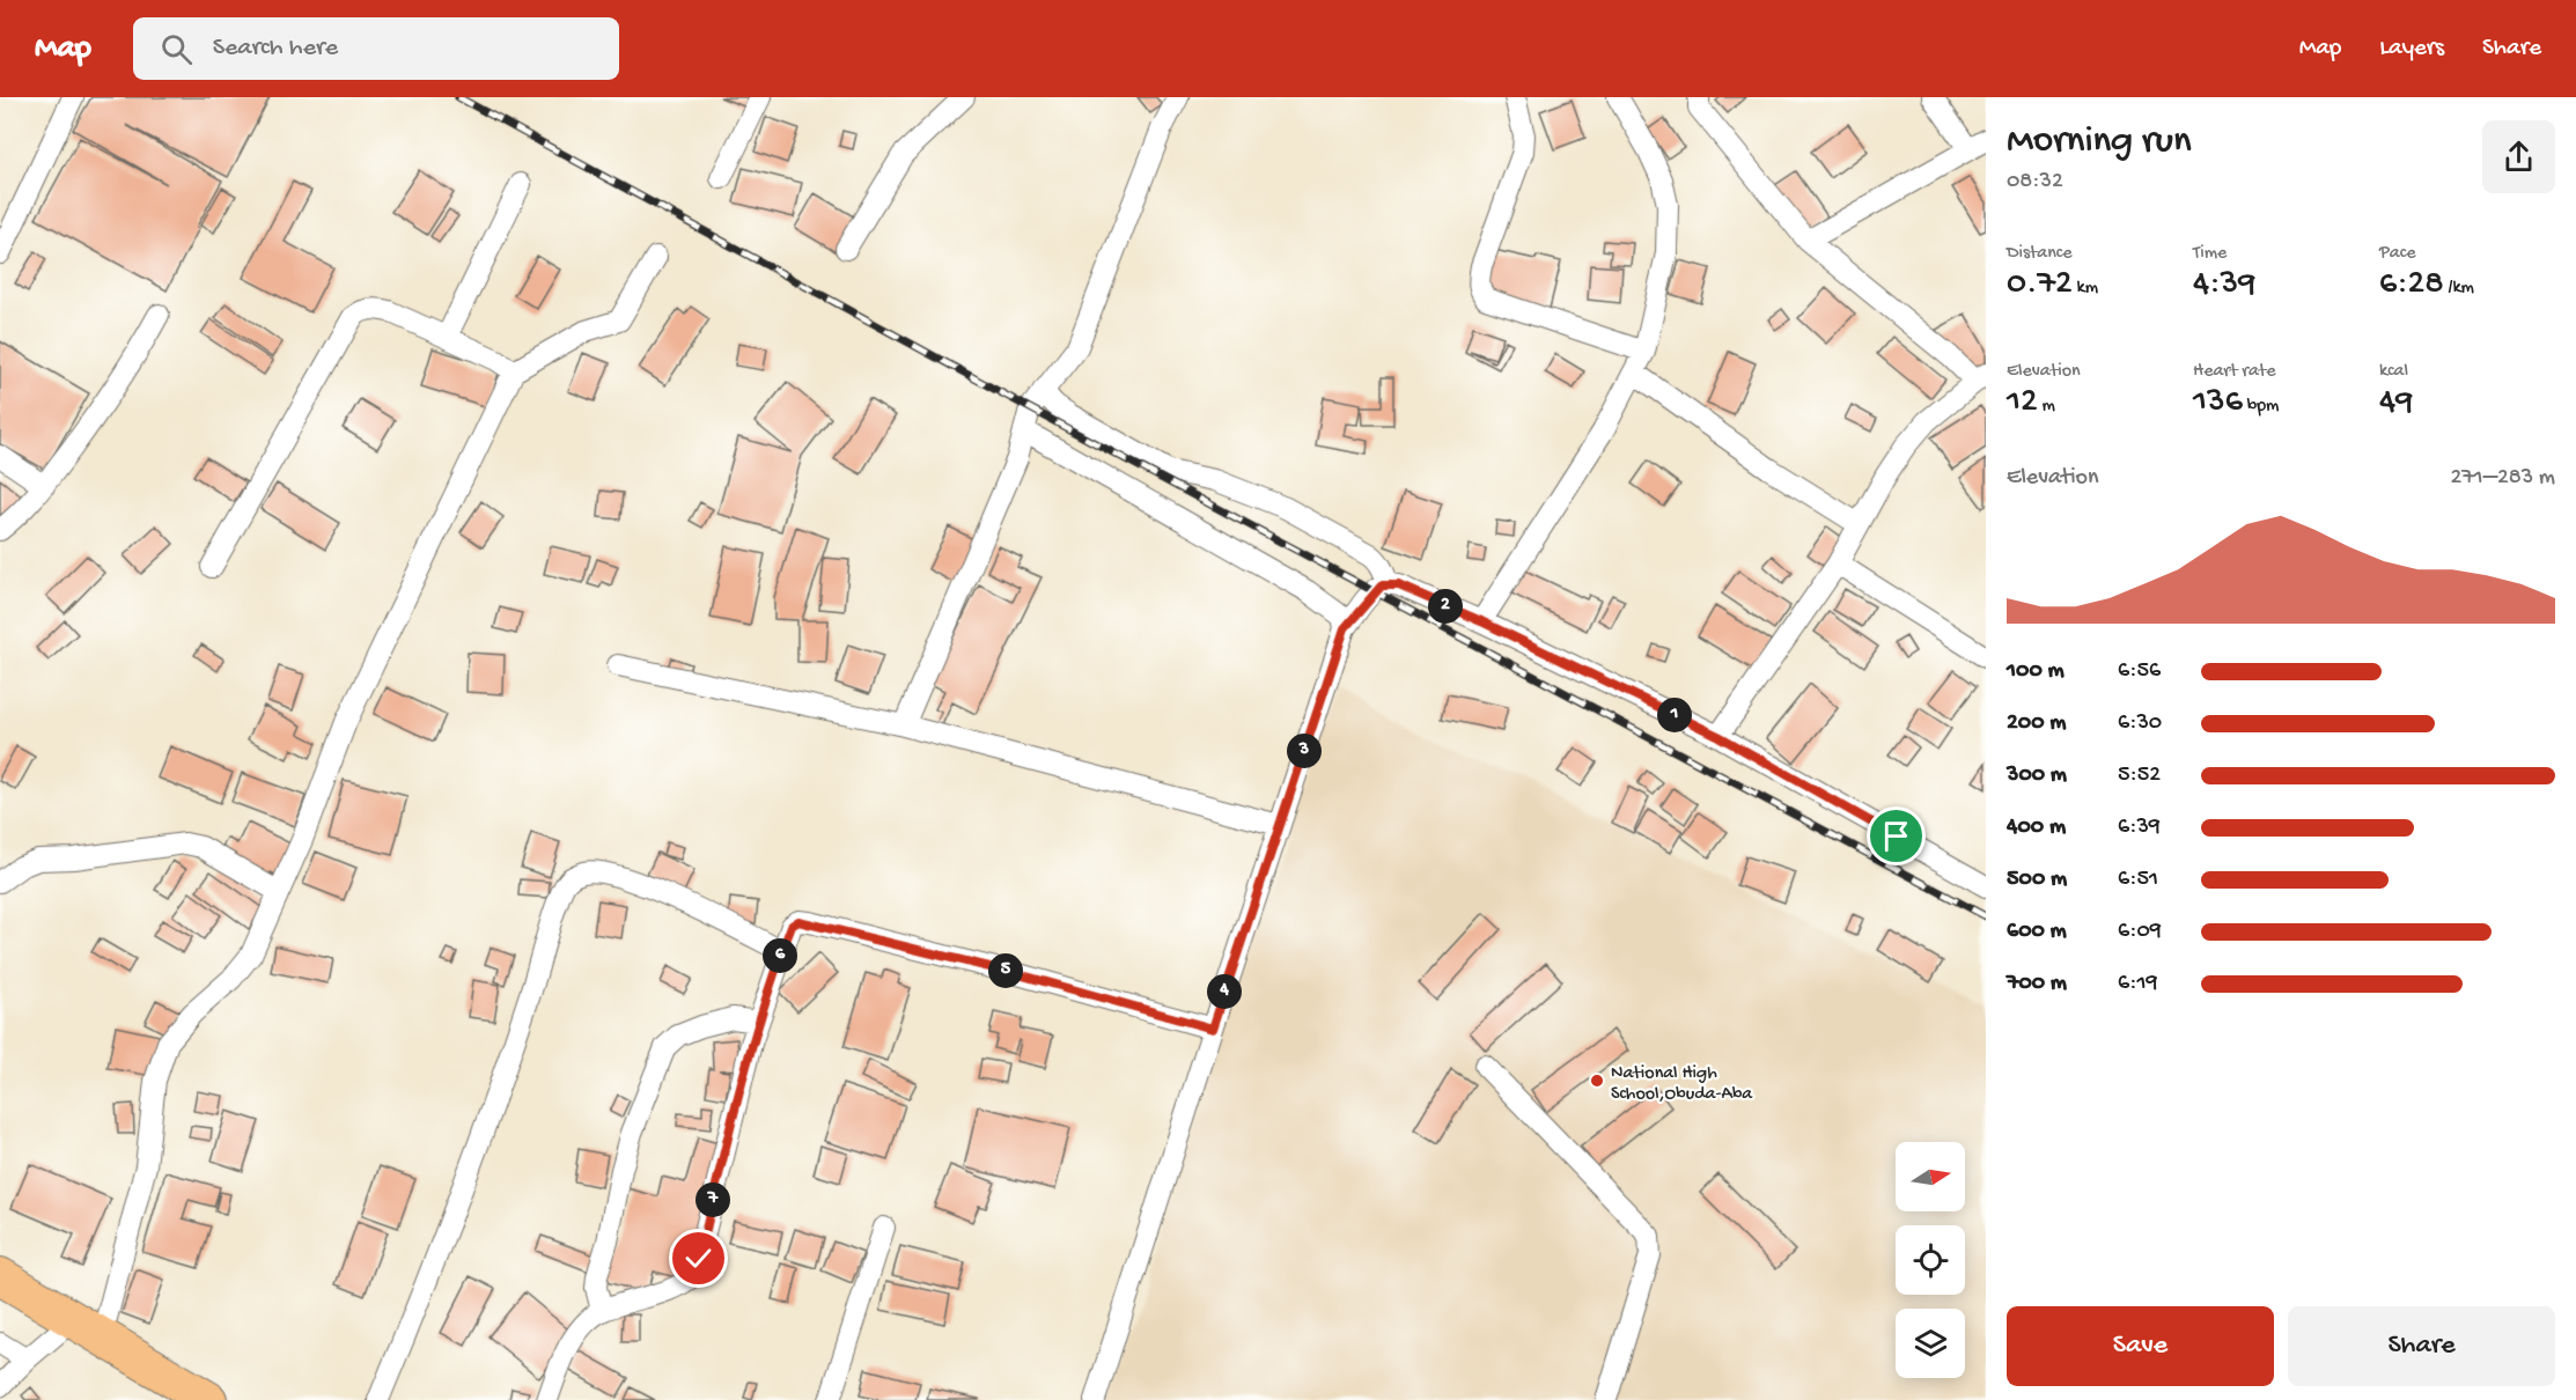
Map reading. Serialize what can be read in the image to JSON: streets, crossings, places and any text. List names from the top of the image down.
{
  "places": ["National High School,Obuda-Aba"],
  "north": "right",
  "page": {
    "header": "Map",
    "search": "Search here",
    "nav": ["Map", "Layers", "Share"],
    "heading": ["Morning run", "08:32"],
    "stats": [
      ["Distance", "0.72 km"],
      ["Time", "4:39"],
      ["Pace", "6:28 /km"],
      ["Elevation", "12 m"],
      ["Heart rate", "136 bpm"],
      ["kcal", "49"]
    ],
    "chart": ["Elevation", "271–283 m"],
    "pins": [
      "2",
      "1",
      "3",
      "6",
      "5",
      "4",
      "7"
    ],
    "list": [
      {
        "name": "100 m",
        "note": "6:56"
      },
      {
        "name": "200 m",
        "note": "6:30"
      },
      {
        "name": "300 m",
        "note": "5:52"
      },
      {
        "name": "400 m",
        "note": "6:39"
      },
      {
        "name": "500 m",
        "note": "6:51"
      },
      {
        "name": "600 m",
        "note": "6:09"
      },
      {
        "name": "700 m",
        "note": "6:19"
      }
    ],
    "buttons": ["Save", "Share"]
  }
}
